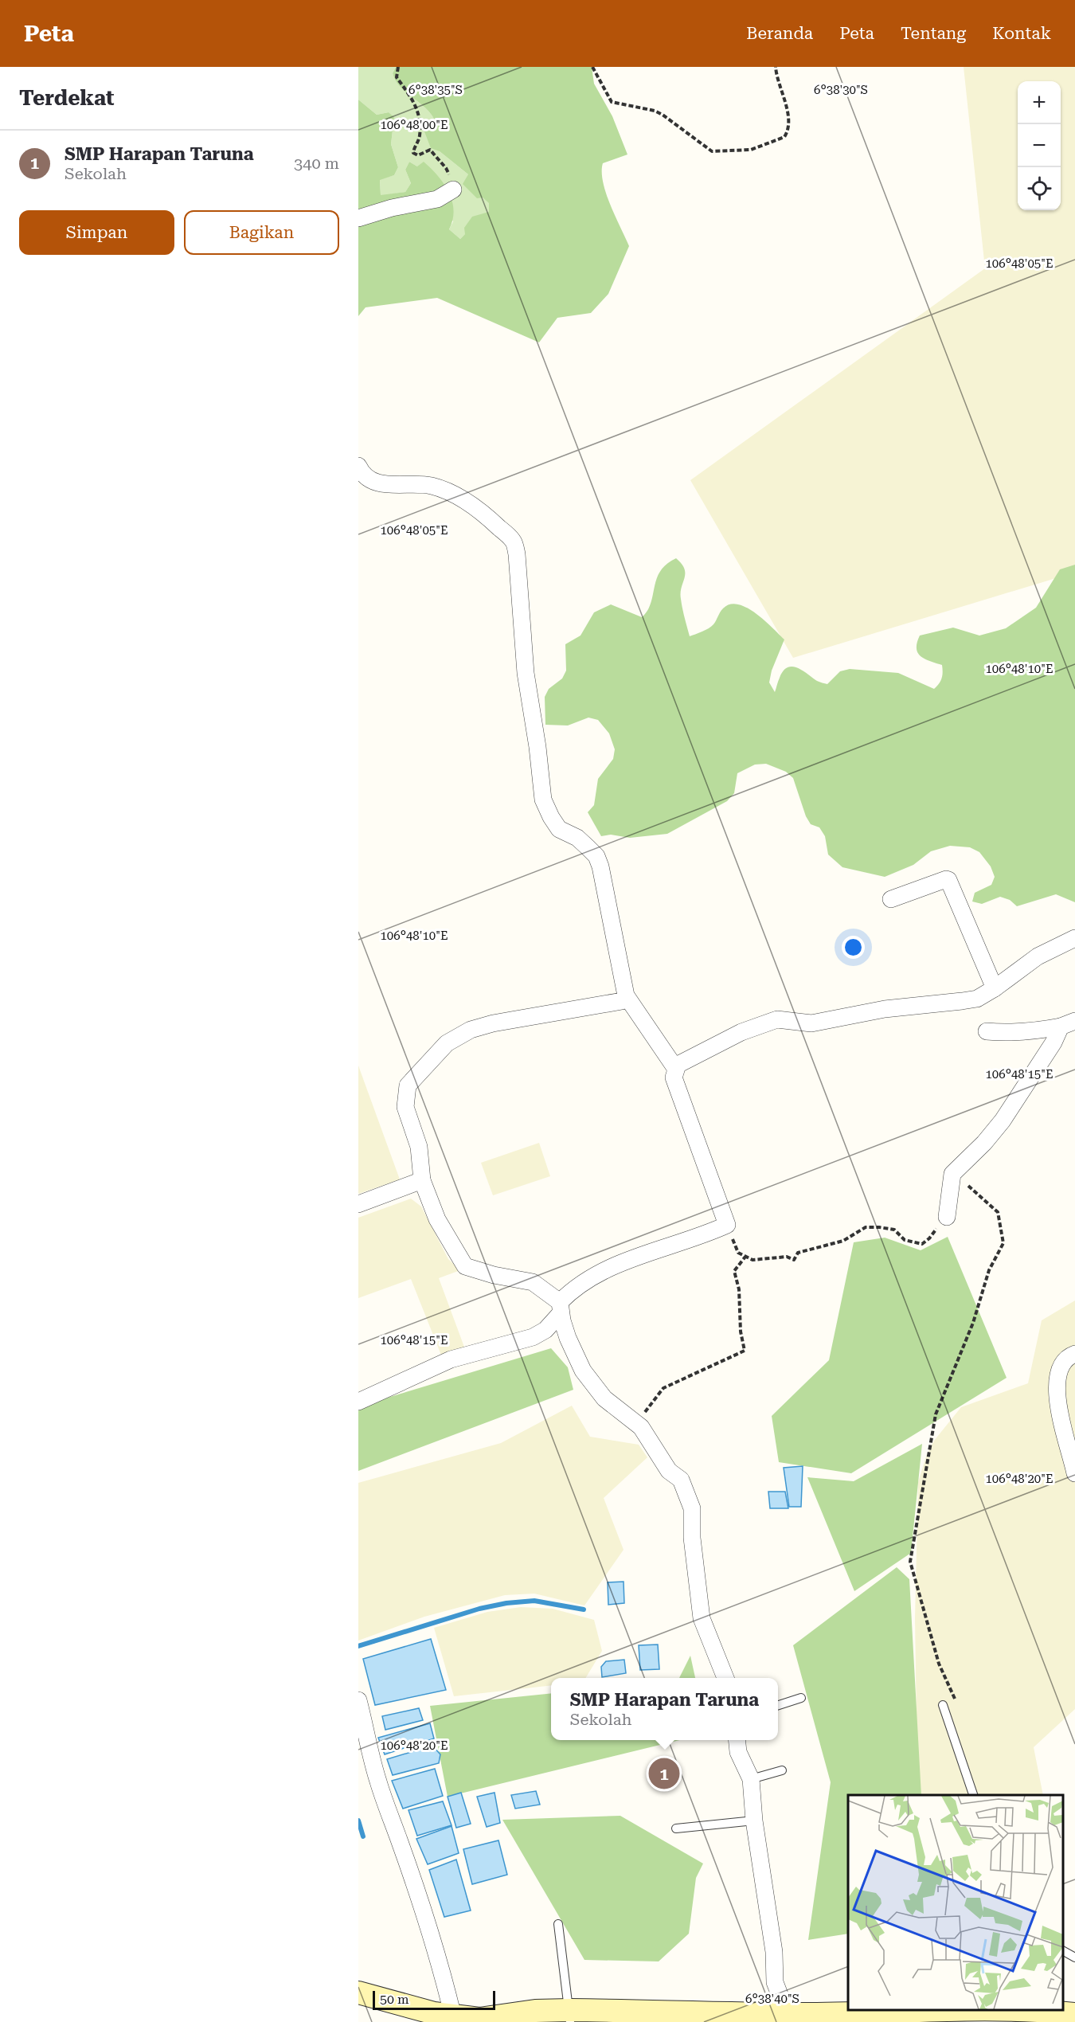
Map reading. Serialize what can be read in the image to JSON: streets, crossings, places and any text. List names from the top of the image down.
{
  "scale_bar": "50 m",
  "page": {
    "header": "Peta",
    "nav": [
      "Beranda",
      "Peta",
      "Tentang",
      "Kontak"
    ],
    "heading": "Terdekat",
    "map_buttons": ["+", "−"],
    "list": [
      {
        "mark": "1",
        "name": "SMP Harapan Taruna",
        "note": "Sekolah",
        "value": "340 m"
      }
    ],
    "buttons": ["Simpan", "Bagikan"],
    "popup": ["SMP Harapan Taruna", "Sekolah"],
    "pins": "1",
    "scale": "50 m"
  },
  "coordinates": [
    "6°38'35\"S",
    "6°38'30\"S",
    "106°48'00\"E",
    "106°48'05\"E",
    "106°48'10\"E",
    "106°48'15\"E",
    "106°48'20\"E",
    "6°38'40\"S"
  ]
}
